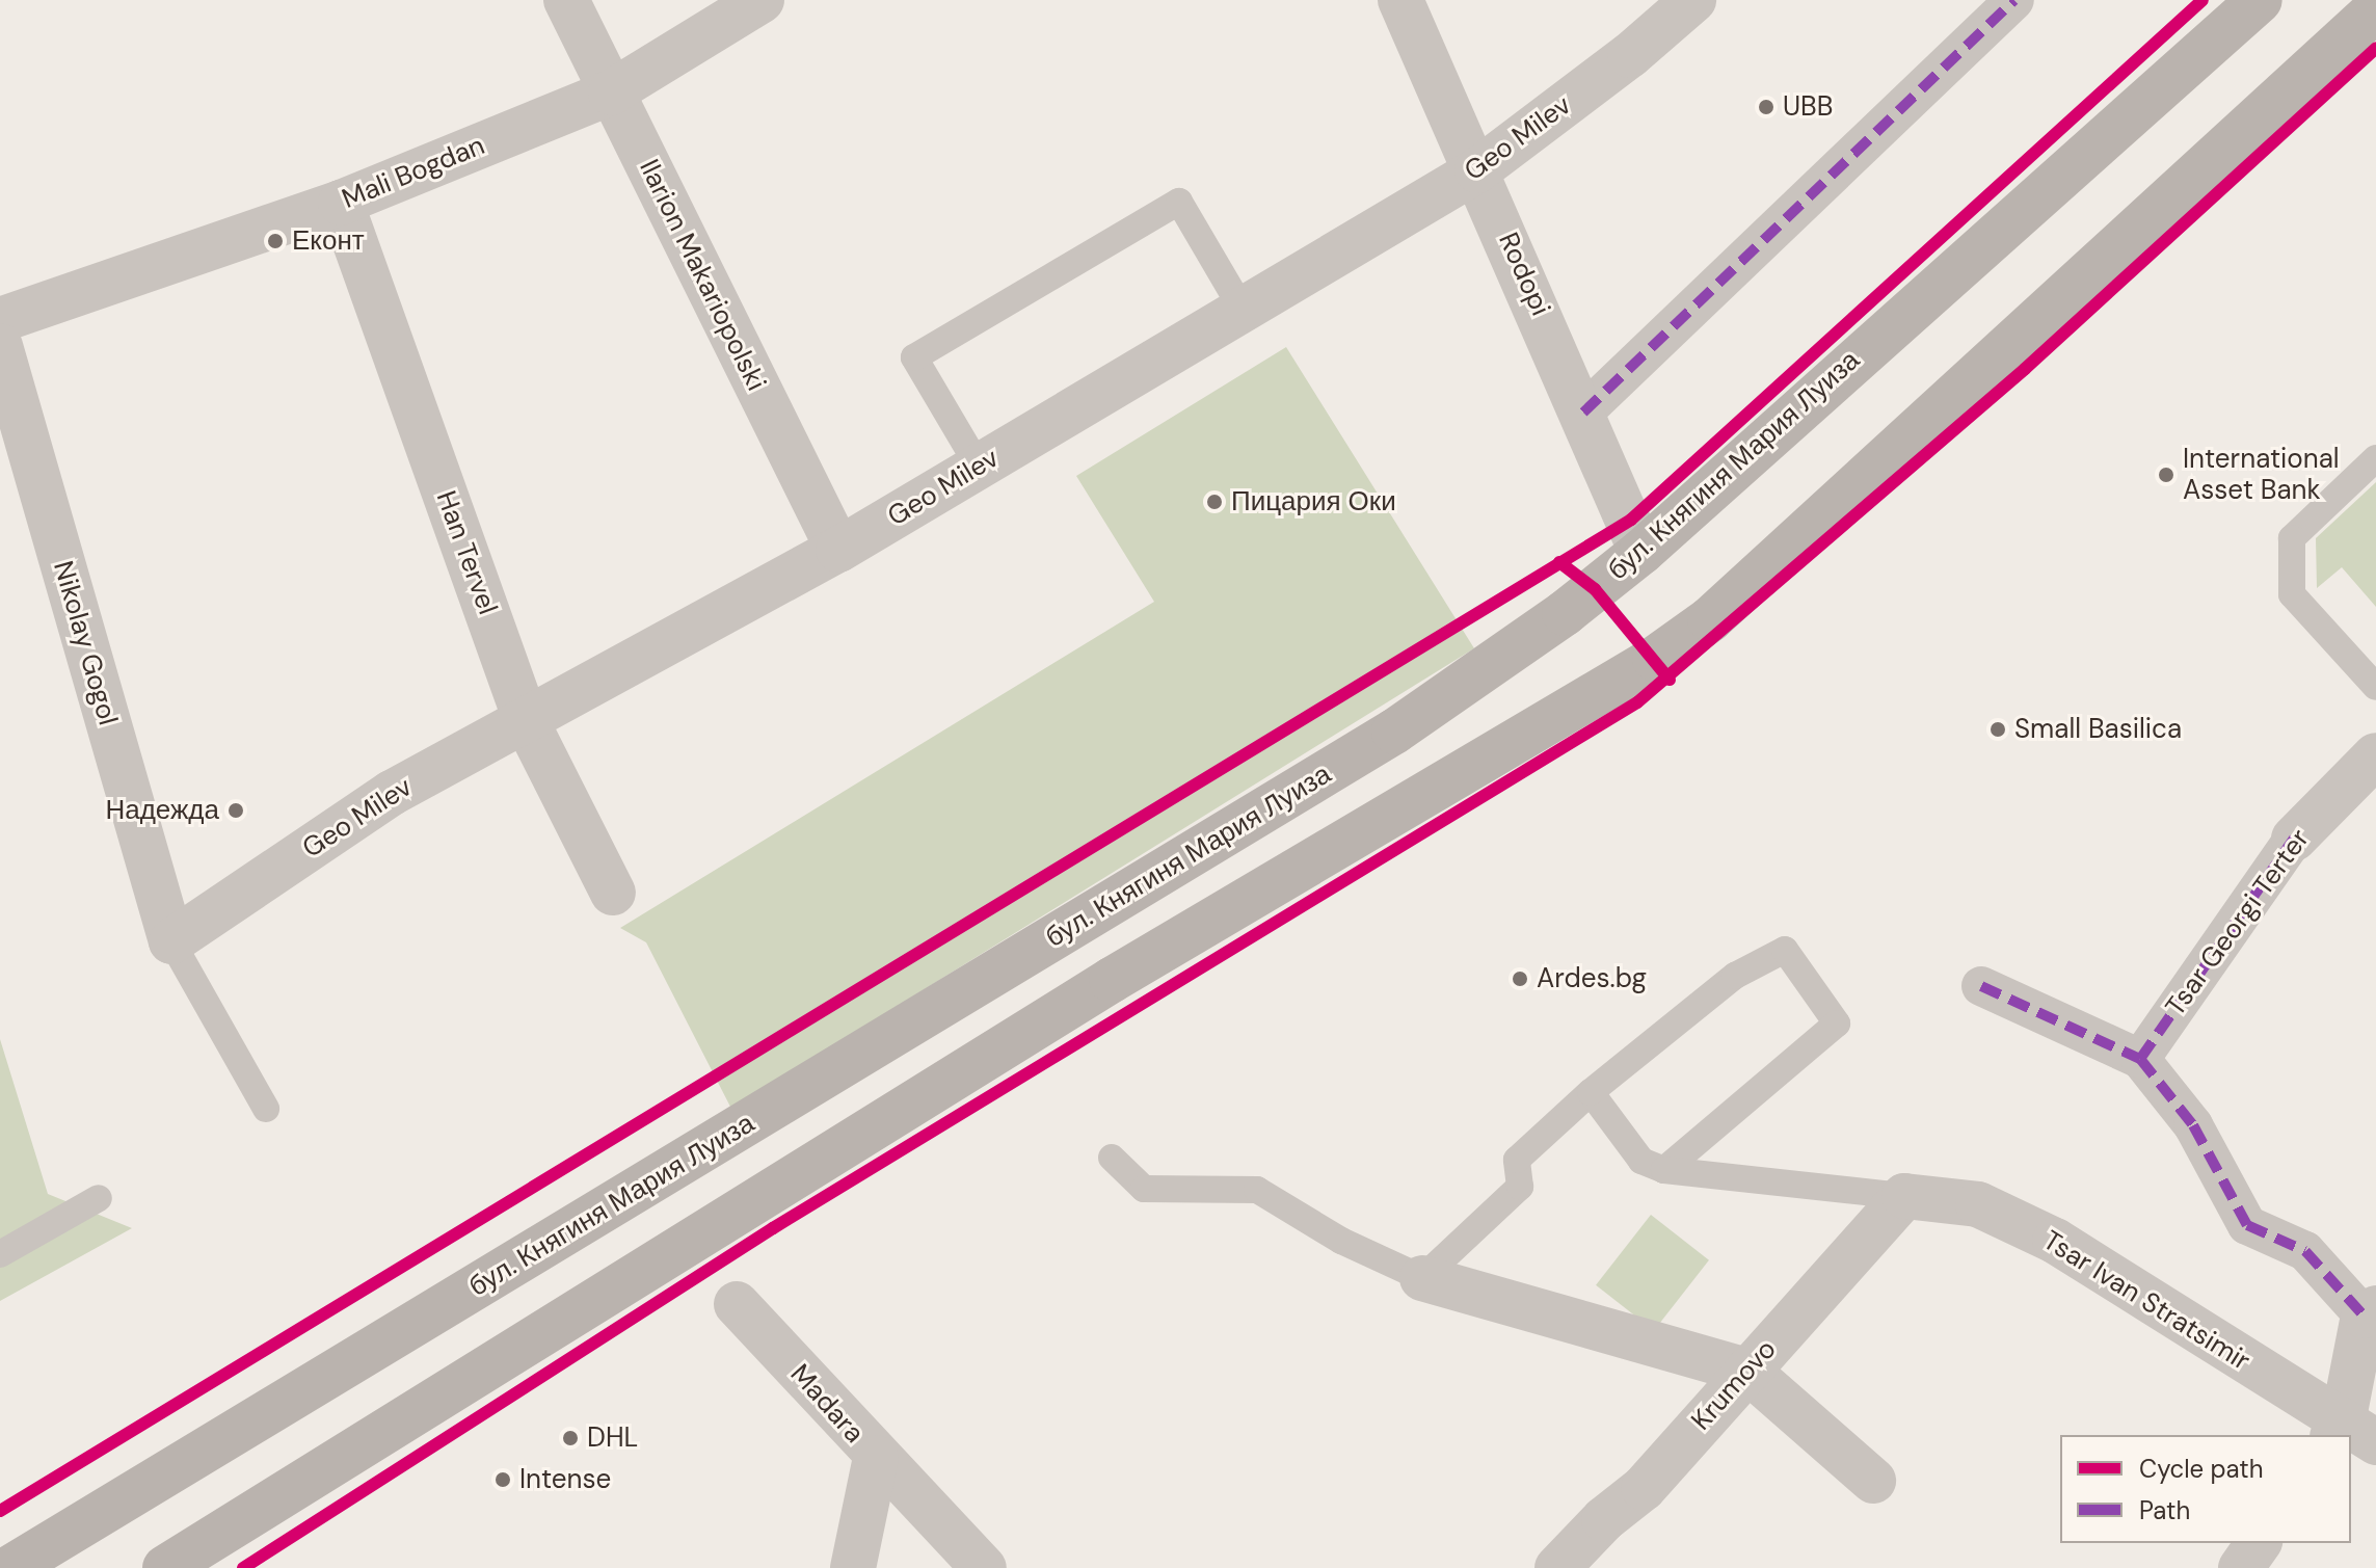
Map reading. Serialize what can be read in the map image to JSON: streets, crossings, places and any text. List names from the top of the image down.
{
  "streets": {
    "main road": ["бул. Княгиня Мария Луиза"],
    "street": [
      "Geo Milev",
      "Mali Bogdan",
      "Rodopi",
      "Ilarion Makariopolski",
      "Han Tervel",
      "Nikolay Gogol",
      "Tsar Georgi Terter",
      "Tsar Ivan Stratsimir",
      "Krumovo",
      "Madara"
    ]
  },
  "crossings": [
    ["Geo Milev", "Rodopi"],
    ["Geo Milev", "Ilarion Makariopolski"],
    ["Geo Milev", "Han Tervel"],
    ["Geo Milev", "Nikolay Gogol"],
    ["Mali Bogdan", "Ilarion Makariopolski"],
    ["Mali Bogdan", "Han Tervel"],
    ["Rodopi", "бул. Княгиня Мария Луиза"],
    ["Tsar Ivan Stratsimir", "Krumovo"]
  ],
  "places": [
    "UBB",
    "Еконт",
    "International Asset Bank",
    "Пицария Оки",
    "Small Basilica",
    "Надежда",
    "Ardes.bg",
    "DHL",
    "Intense"
  ],
  "legend": ["Cycle path", "Path"]
}
